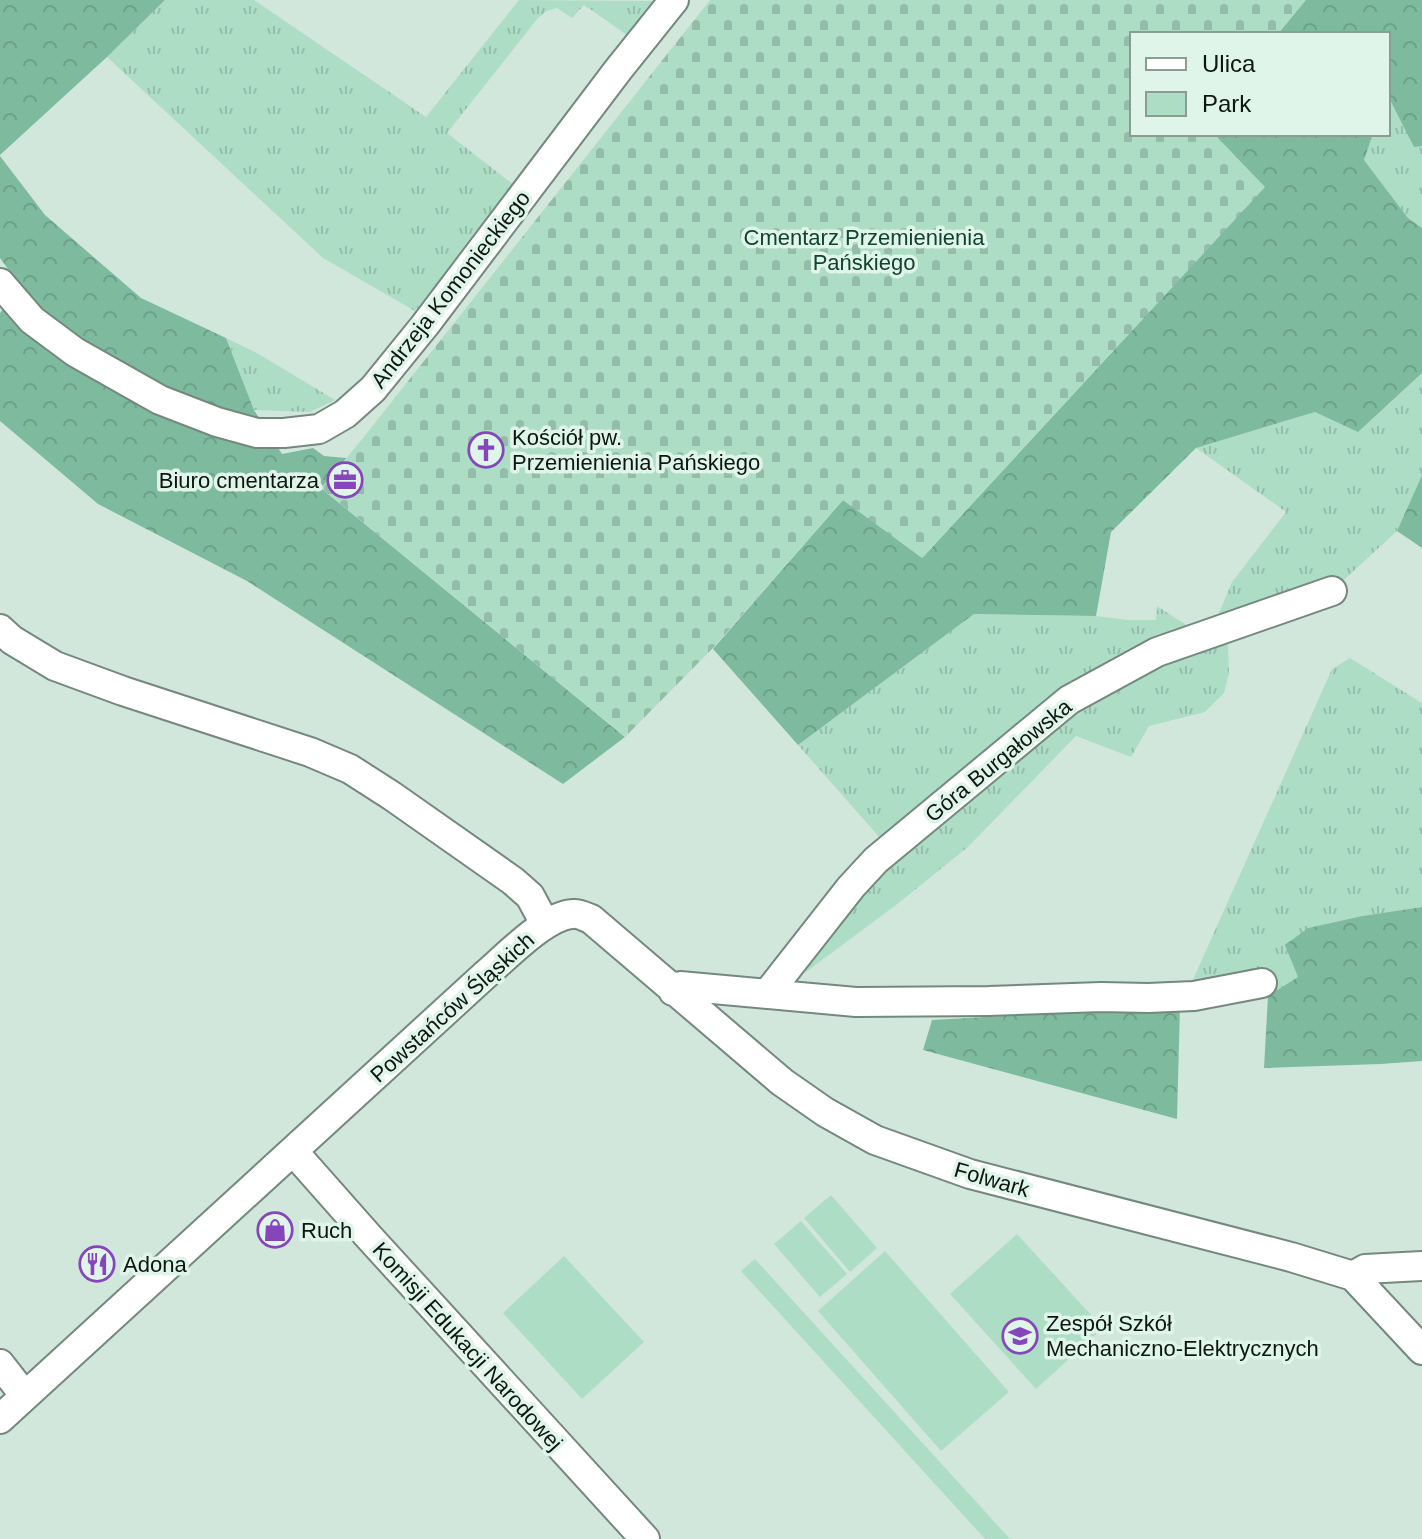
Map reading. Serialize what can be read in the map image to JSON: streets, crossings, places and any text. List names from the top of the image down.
{
  "streets": {
    "street": [
      "Andrzeja Komonieckiego",
      "Góra Burgałowska",
      "Powstańców Śląskich",
      "Folwark",
      "Komisji Edukacji Narodowej"
    ]
  },
  "crossings": [
    ["Powstańców Śląskich", "Folwark"],
    ["Powstańców Śląskich", "Komisji Edukacji Narodowej"]
  ],
  "parks": ["Cmentarz Przemienienia Pańskiego"],
  "places": {
    "church": ["Kościół pw. Przemienienia Pańskiego"],
    "office": ["Biuro cmentarza"],
    "shop": ["Ruch"],
    "restaurant": ["Adona"],
    "school or university": ["Zespół Szkół Mechaniczno-Elektrycznych"]
  },
  "legend": ["Ulica", "Park"]
}
